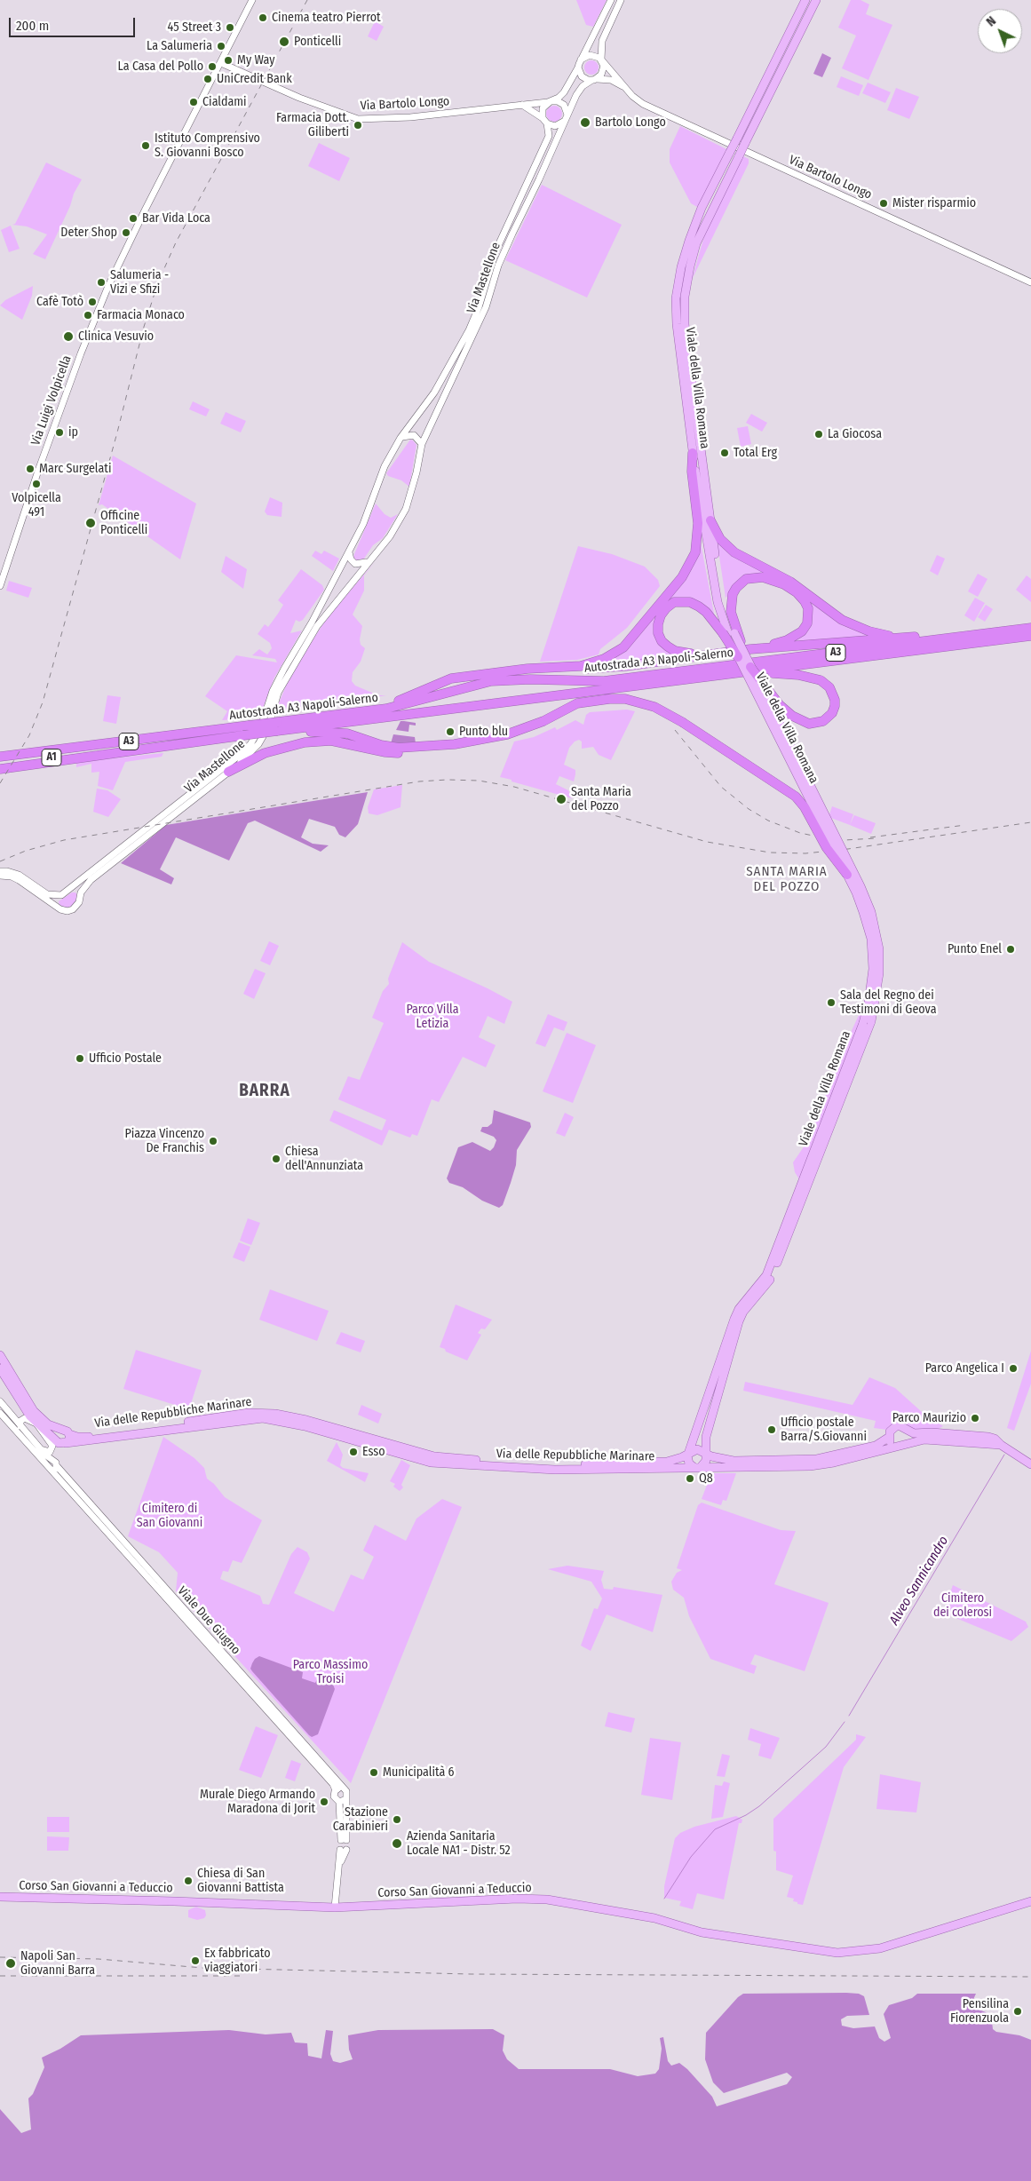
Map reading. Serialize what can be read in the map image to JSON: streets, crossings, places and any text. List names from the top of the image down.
{
  "streets": {
    "highway": ["A3", "Autostrada A3 Napoli-Salerno", "A1"],
    "main road": ["Viale della Villa Romana", "Via delle Repubbliche Marinare", "Corso San Giovanni a Teduccio"],
    "street": [
      "Via Bartolo Longo",
      "Via Mastellone",
      "Via Luigi Volpicella",
      "Viale Due Giugno"
    ]
  },
  "crossings": [
    ["Via Bartolo Longo", "Via Mastellone"],
    ["Via Bartolo Longo", "Via Luigi Volpicella"],
    ["Viale della Villa Romana", "A3"],
    ["Viale della Villa Romana", "Autostrada A3 Napoli-Salerno"],
    ["Viale della Villa Romana", "Via delle Repubbliche Marinare"],
    ["A3", "Autostrada A3 Napoli-Salerno"],
    ["Autostrada A3 Napoli-Salerno", "A1"]
  ],
  "districts": ["SANTA MARIA DEL POZZO", "BARRA"],
  "water": ["Alveo Sannicandro"],
  "parks": [
    "Parco Villa Letizia",
    "Cimitero di San Giovanni",
    "Cimitero dei colerosi",
    "Parco Massimo Troisi"
  ],
  "places": [
    "Cinema teatro Pierrot",
    "45 Street 3",
    "Ponticelli",
    "La Salumeria",
    "My Way",
    "La Casa del Pollo",
    "UniCredit Bank",
    "Cialdami",
    "Bartolo Longo",
    "Farmacia Dott. Giliberti",
    "Istituto Comprensivo S. Giovanni Bosco",
    "Mister risparmio",
    "Bar Vida Loca",
    "Deter Shop",
    "Salumeria - Vizi e Sfizi",
    "Cafè Totò",
    "Farmacia Monaco",
    "Clinica Vesuvio",
    "ip",
    "La Giocosa",
    "Total Erg",
    "Marc Surgelati",
    "Volpicella 491",
    "Officine Ponticelli",
    "Punto blu",
    "Santa Maria del Pozzo",
    "Punto Enel",
    "Sala del Regno dei Testimoni di Geova",
    "Ufficio Postale",
    "Piazza Vincenzo De Franchis",
    "Chiesa dell'Annunziata",
    "Parco Angelica I",
    "Parco Maurizio",
    "Ufficio postale Barra/S.Giovanni",
    "Esso",
    "Q8",
    "Municipalità 6",
    "Murale Diego Armando Maradona di Jorit",
    "Stazione Carabinieri",
    "Azienda Sanitaria Locale NA1 - Distr. 52",
    "Chiesa di San Giovanni Battista",
    "Ex fabbricato viaggiatori",
    "Napoli San Giovanni Barra",
    "Pensilina Fiorenzuola"
  ],
  "scale_bar": "200 m",
  "north": "top left"
}
